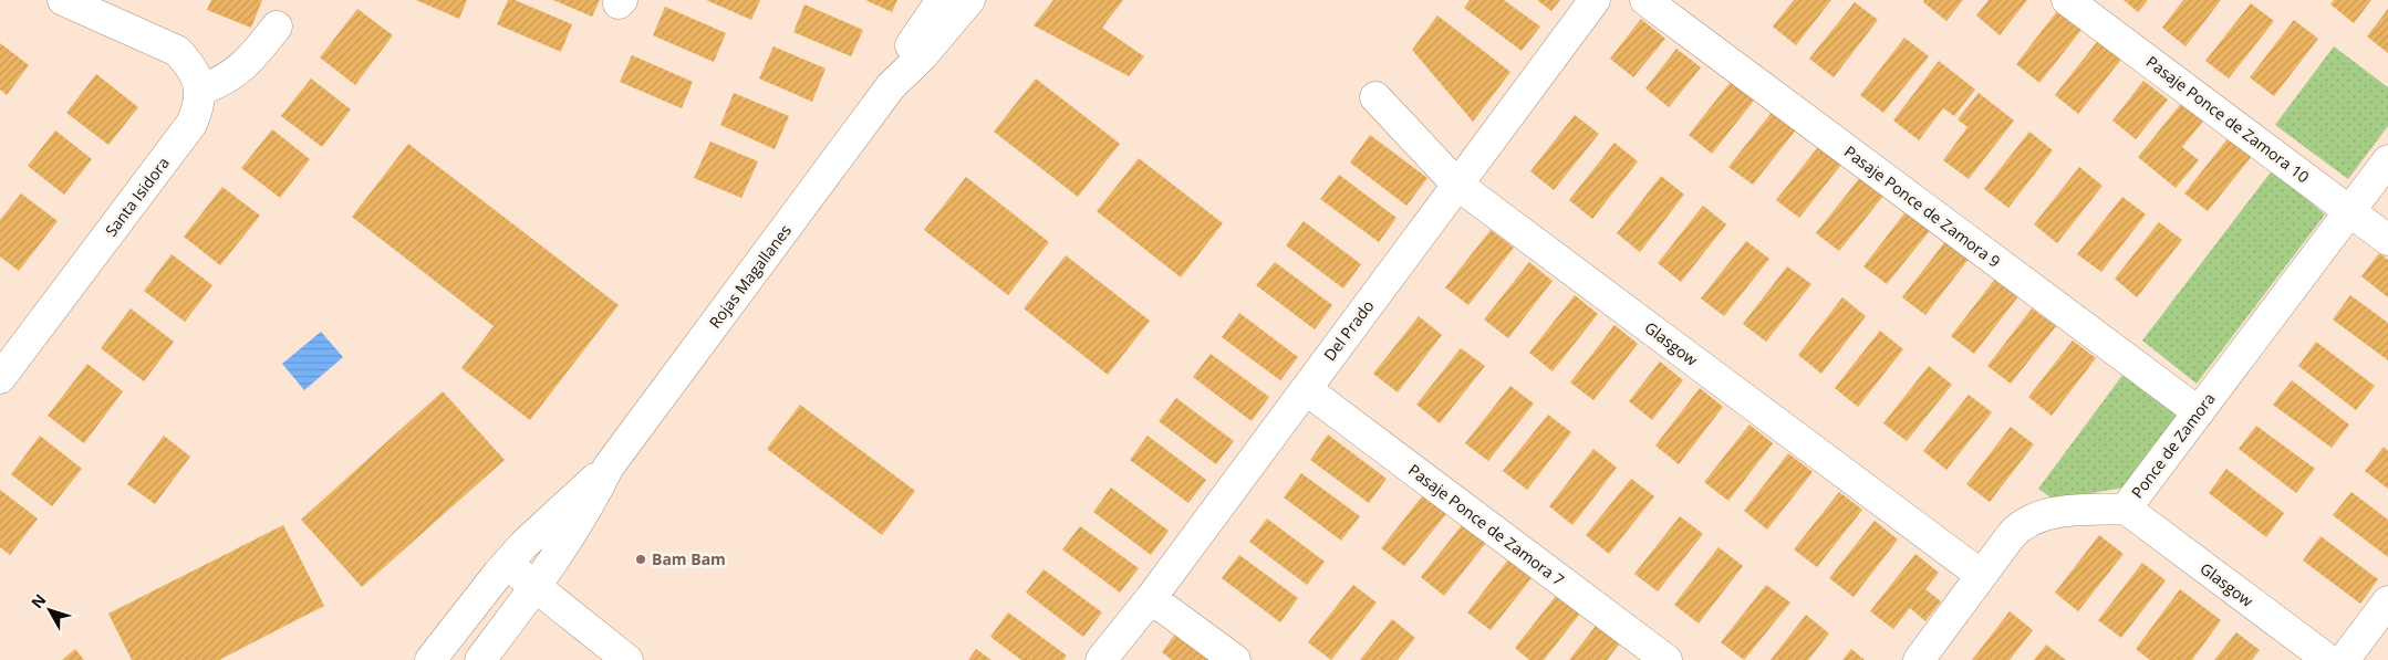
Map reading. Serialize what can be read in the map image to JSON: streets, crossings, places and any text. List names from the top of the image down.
{
  "streets": {
    "street": [
      "Pasaje Ponce de Zamora 10",
      "Santa Isidora",
      "Pasaje Ponce de Zamora 9",
      "Rojas Magallanes",
      "Del Prado",
      "Glasgow",
      "Ponce de Zamora",
      "Pasaje Ponce de Zamora 7"
    ]
  },
  "crossings": [
    ["Pasaje Ponce de Zamora 10", "Ponce de Zamora"],
    ["Pasaje Ponce de Zamora 9", "Ponce de Zamora"],
    ["Del Prado", "Glasgow"],
    ["Del Prado", "Pasaje Ponce de Zamora 7"],
    ["Glasgow", "Ponce de Zamora"]
  ],
  "places": ["Bam Bam"],
  "north": "top left"
}
